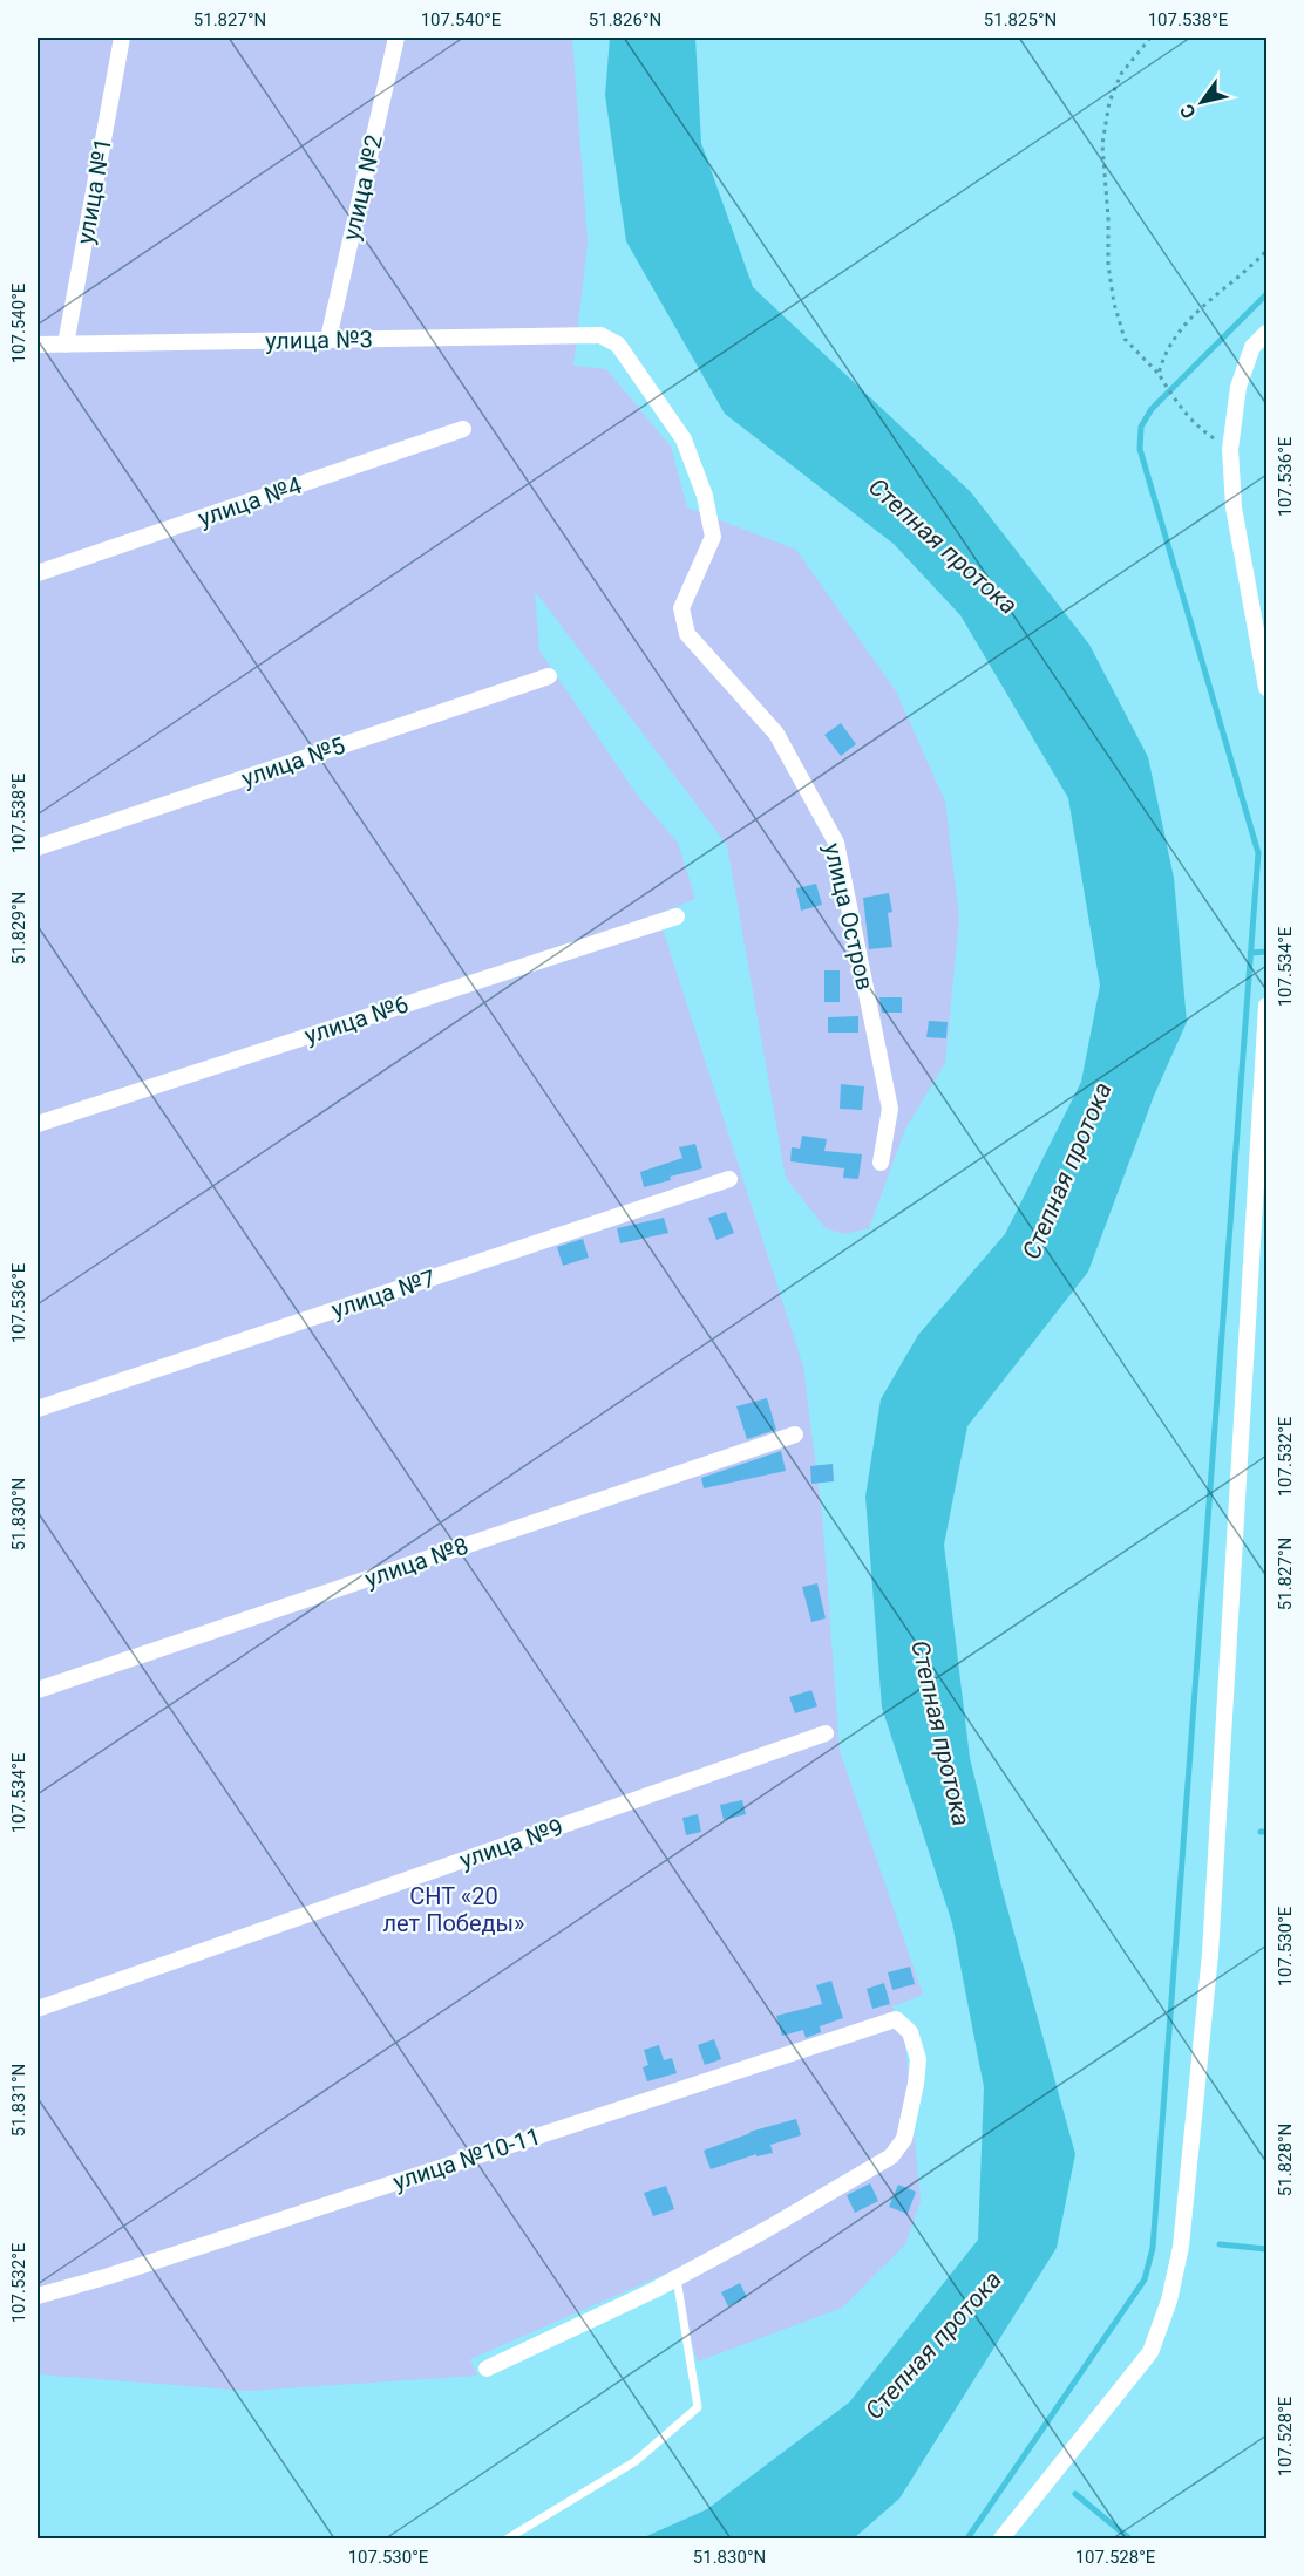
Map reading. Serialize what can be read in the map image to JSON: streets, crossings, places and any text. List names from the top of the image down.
{
  "streets": {
    "street": [
      "улица №2",
      "улица №1",
      "улица №3",
      "улица №4",
      "улица №5",
      "улица Остров",
      "улица №6",
      "улица №7",
      "улица №8",
      "улица №9",
      "улица №10-11"
    ]
  },
  "crossings": [
    ["улица №2", "улица №3"],
    ["улица №1", "улица №3"],
    ["улица №3", "улица Остров"]
  ],
  "water": ["Степная протока"],
  "parks": ["СНТ «20 лет Победы»"],
  "north": "bottom left",
  "coordinates": [
    "51.827°N",
    "107.540°E",
    "51.826°N",
    "51.825°N",
    "107.538°E",
    "107.536°E",
    "51.829°N",
    "107.534°E",
    "107.532°E",
    "51.830°N",
    "107.530°E",
    "51.831°N",
    "51.828°N",
    "107.528°E"
  ]
}
